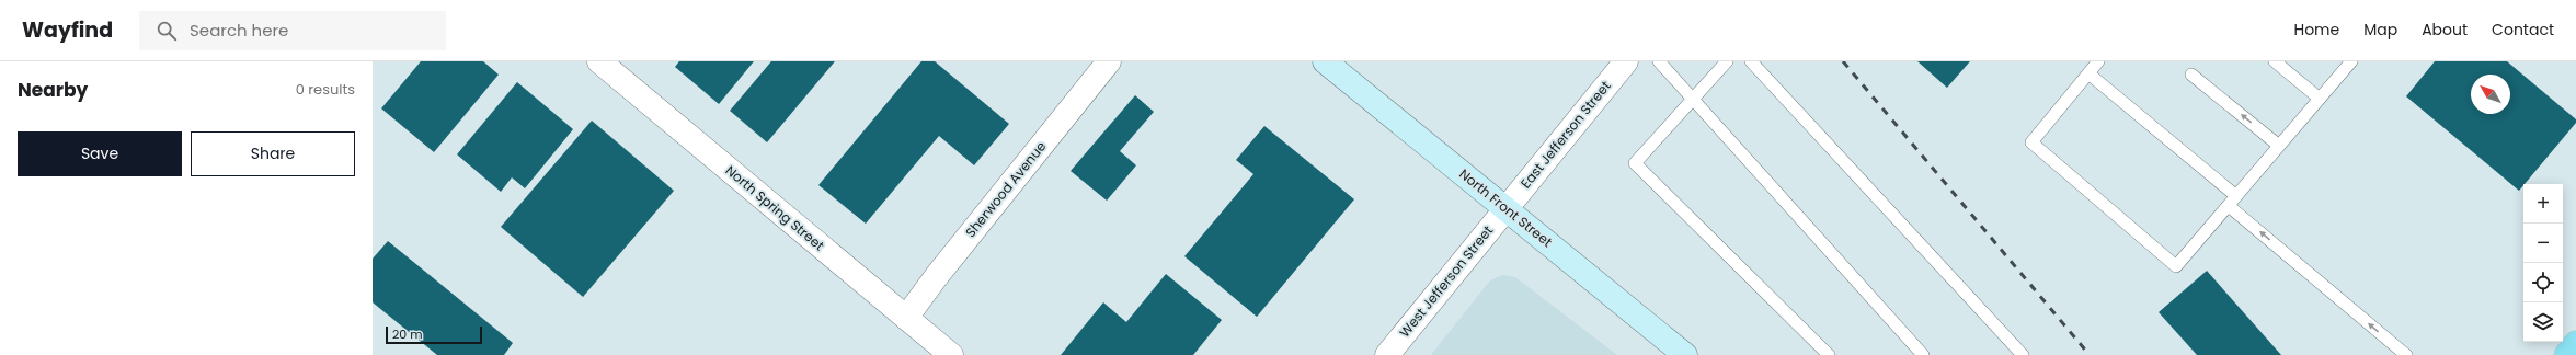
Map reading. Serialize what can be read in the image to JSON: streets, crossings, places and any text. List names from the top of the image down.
{
  "streets": {
    "street": [
      "East Jefferson Street",
      "Sherwood Avenue",
      "North Spring Street",
      "North Front Street",
      "West Jefferson Street"
    ]
  },
  "crossings": [
    ["East Jefferson Street", "North Front Street"],
    ["East Jefferson Street", "West Jefferson Street"],
    ["Sherwood Avenue", "North Spring Street"],
    ["North Front Street", "West Jefferson Street"]
  ],
  "scale_bar": "20 m",
  "north": "top left",
  "page": {
    "header": "Wayfind",
    "search": "Search here",
    "nav": [
      "Home",
      "Map",
      "About",
      "Contact"
    ],
    "heading": ["Nearby", "0 results"],
    "buttons": ["Save", "Share"],
    "map_buttons": ["+", "−"],
    "scale": "20 m"
  }
}
